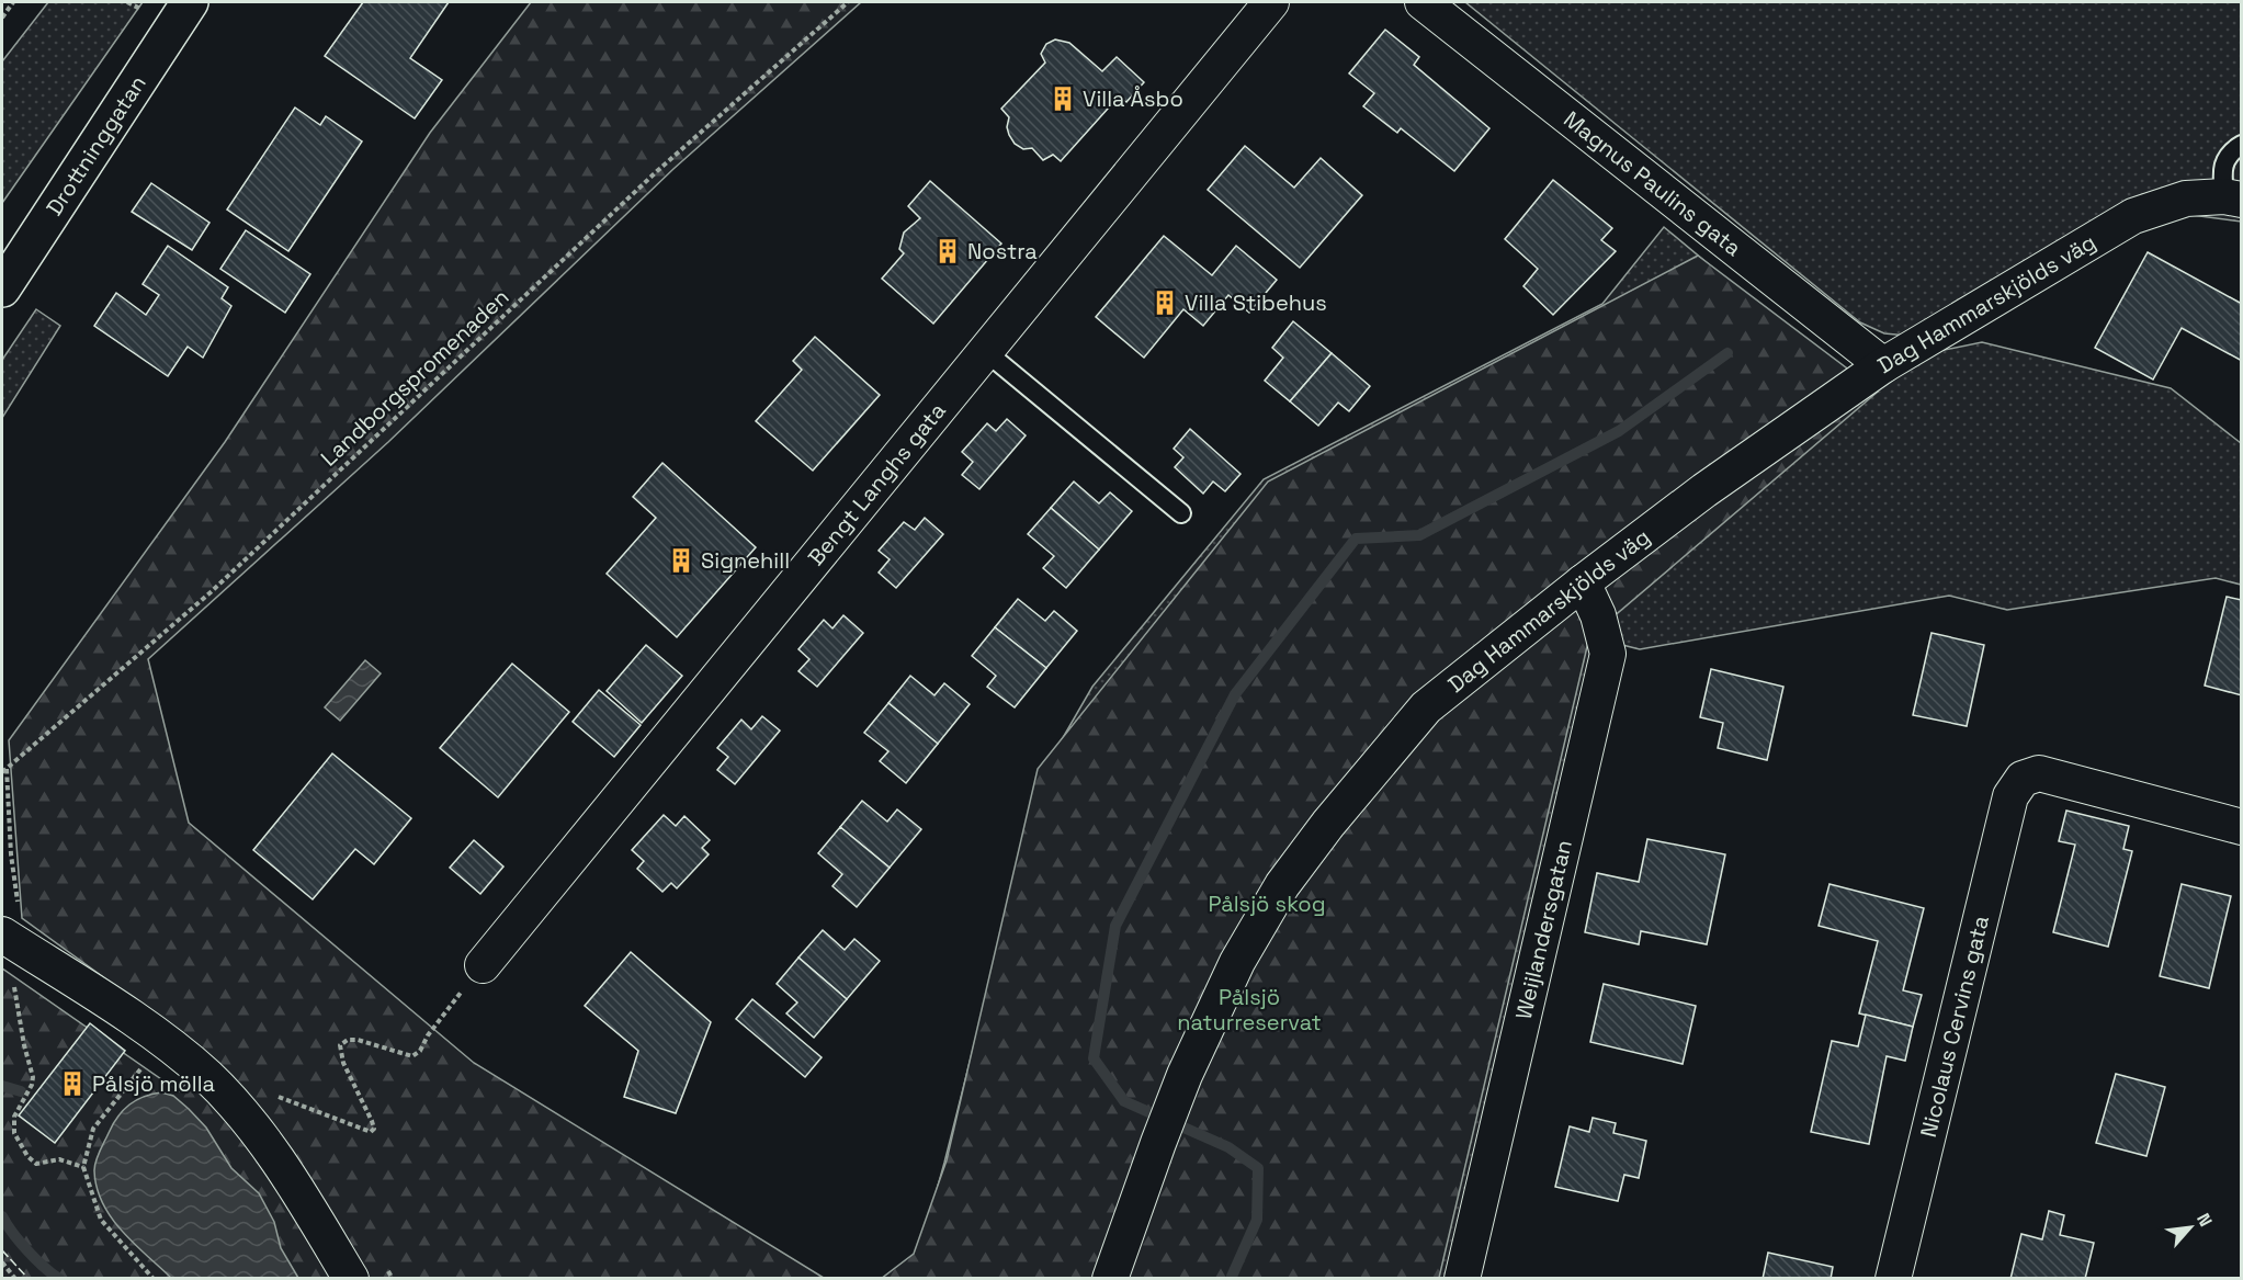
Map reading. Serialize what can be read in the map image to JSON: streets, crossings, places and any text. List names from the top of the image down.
{
  "streets": {
    "street": [
      "Drottninggatan",
      "Magnus Paulins gata",
      "Dag Hammarskjölds väg",
      "Bengt Langhs gata",
      "Weijlandersgatan",
      "Nicolaus Cervins gata"
    ],
    "path": ["Landborgspromenaden"]
  },
  "crossings": [
    ["Magnus Paulins gata", "Dag Hammarskjölds väg"],
    ["Dag Hammarskjölds väg", "Weijlandersgatan"]
  ],
  "parks": ["Pålsjö skog", "Pålsjö naturreservat"],
  "places": {
    "building": [
      "Villa Åsbo",
      "Nostra",
      "Villa Stibehus",
      "Signehill",
      "Pålsjö mölla"
    ]
  },
  "north": "top right"
}
